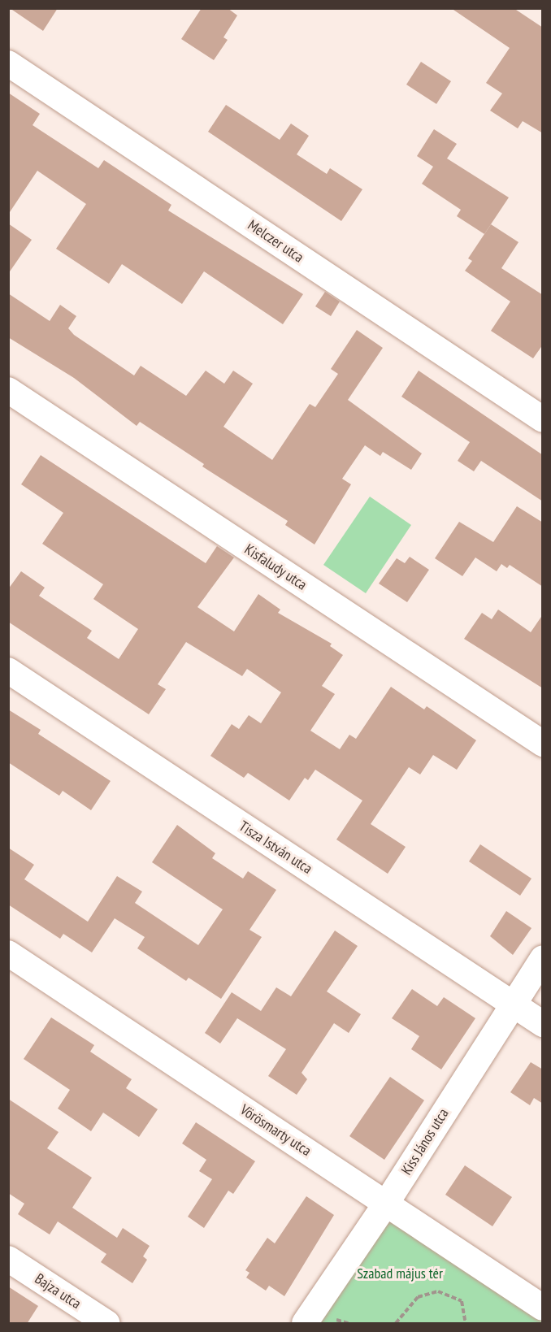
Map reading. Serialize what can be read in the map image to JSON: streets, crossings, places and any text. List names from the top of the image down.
{
  "streets": {
    "street": [
      "Melczer utca",
      "Kisfaludy utca",
      "Tisza István utca",
      "Vörösmarty utca",
      "Kiss János utca",
      "Bajza utca"
    ]
  },
  "crossings": [
    ["Tisza István utca", "Kiss János utca"],
    ["Vörösmarty utca", "Kiss János utca"]
  ],
  "parks": ["Szabad május tér"]
}
